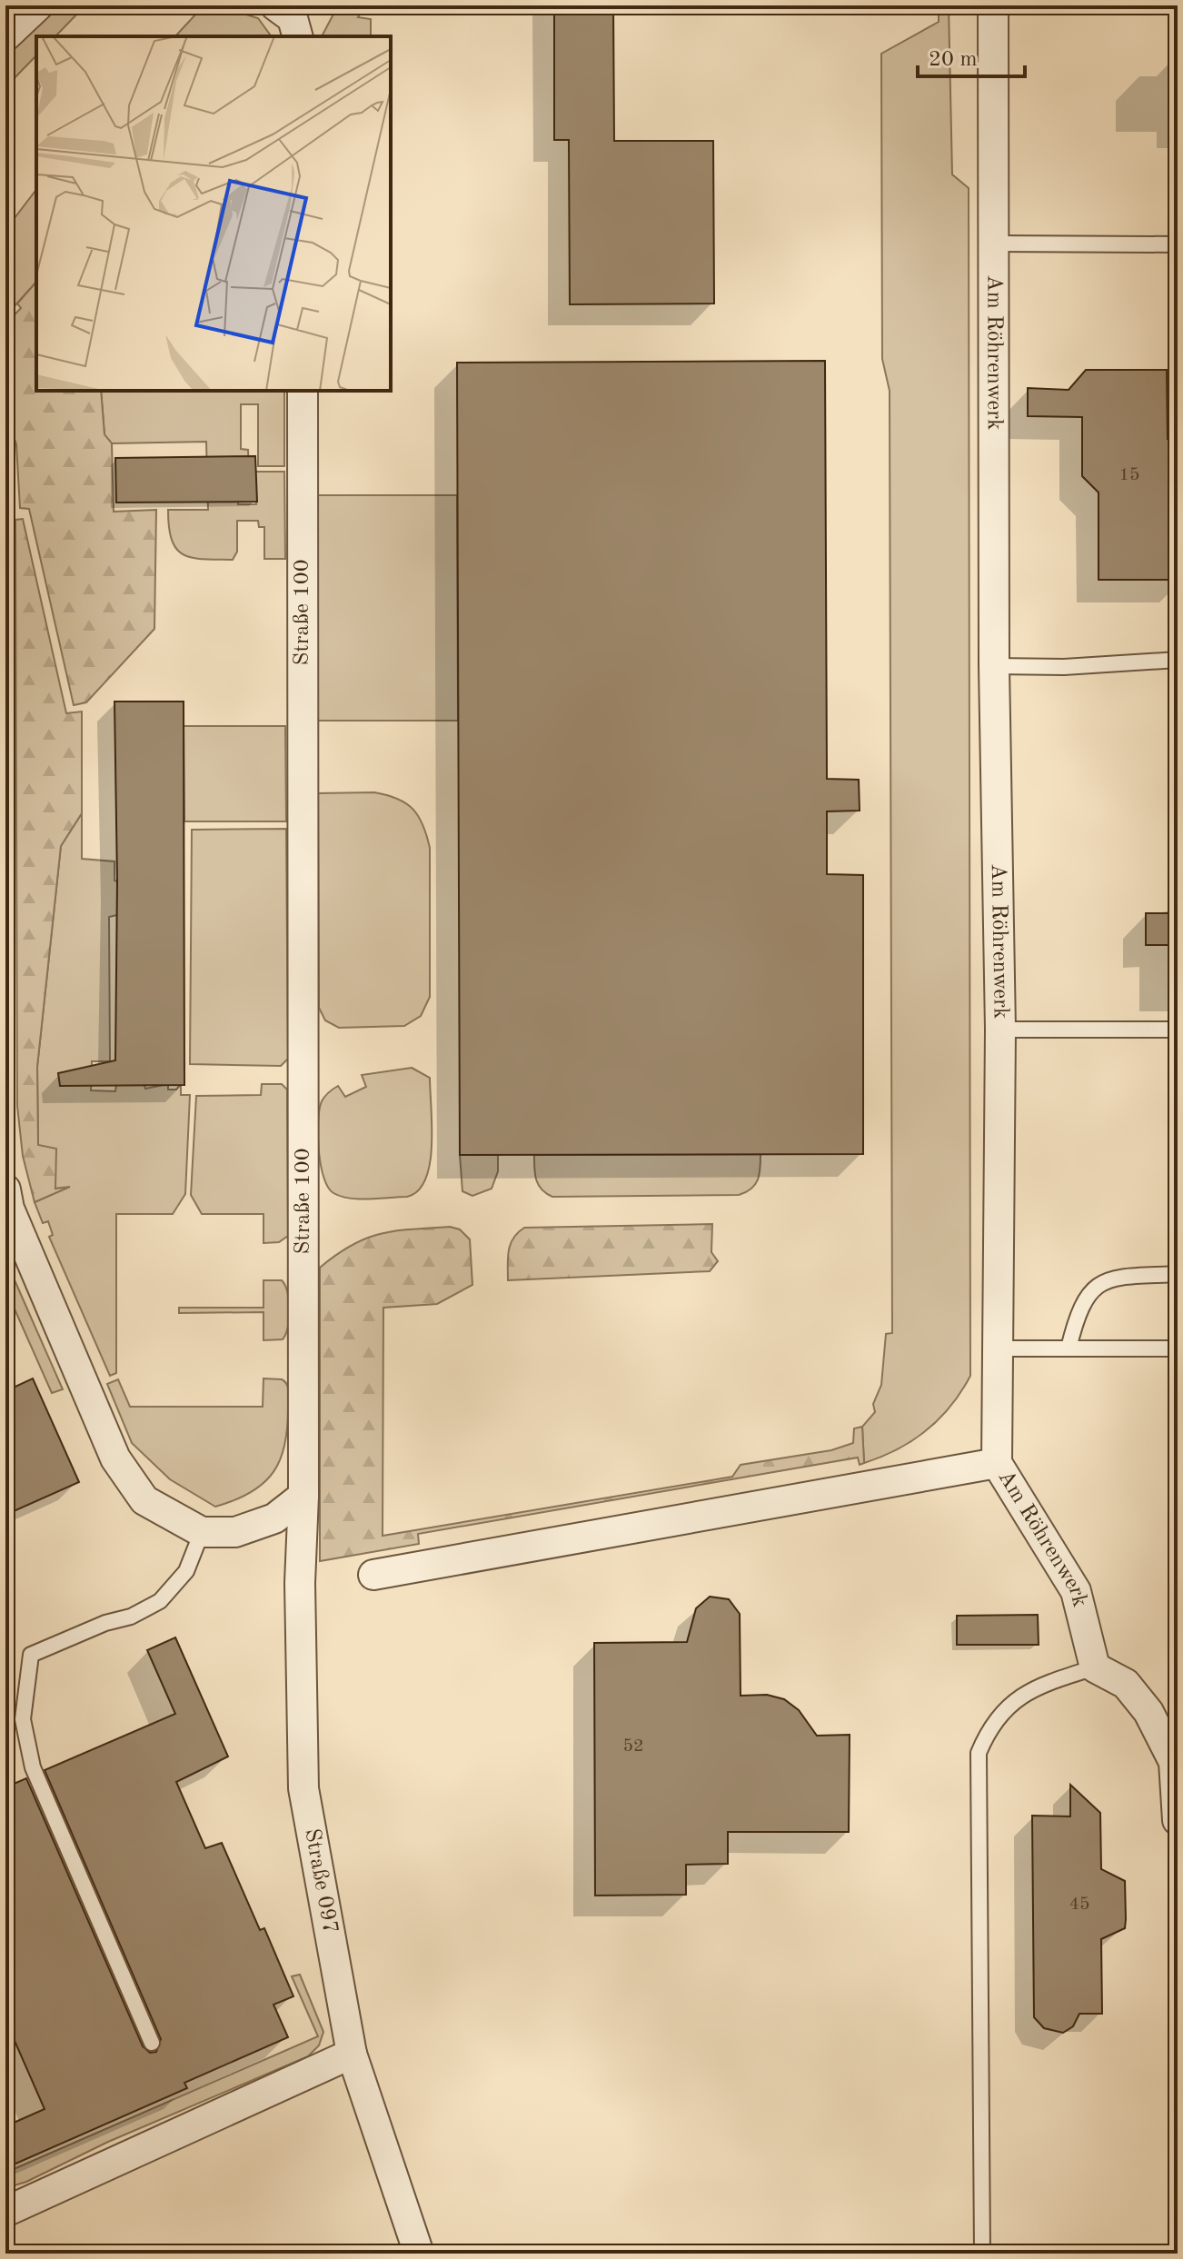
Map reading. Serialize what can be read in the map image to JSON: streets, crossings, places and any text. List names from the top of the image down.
{
  "streets": {
    "street": ["Am Röhrenwerk", "Straße 100", "Straße 097"]
  },
  "crossings": [
    ["Straße 100", "Straße 097"]
  ],
  "house_numbers": ["15", "52", "45"],
  "scale_bar": "20 m"
}
